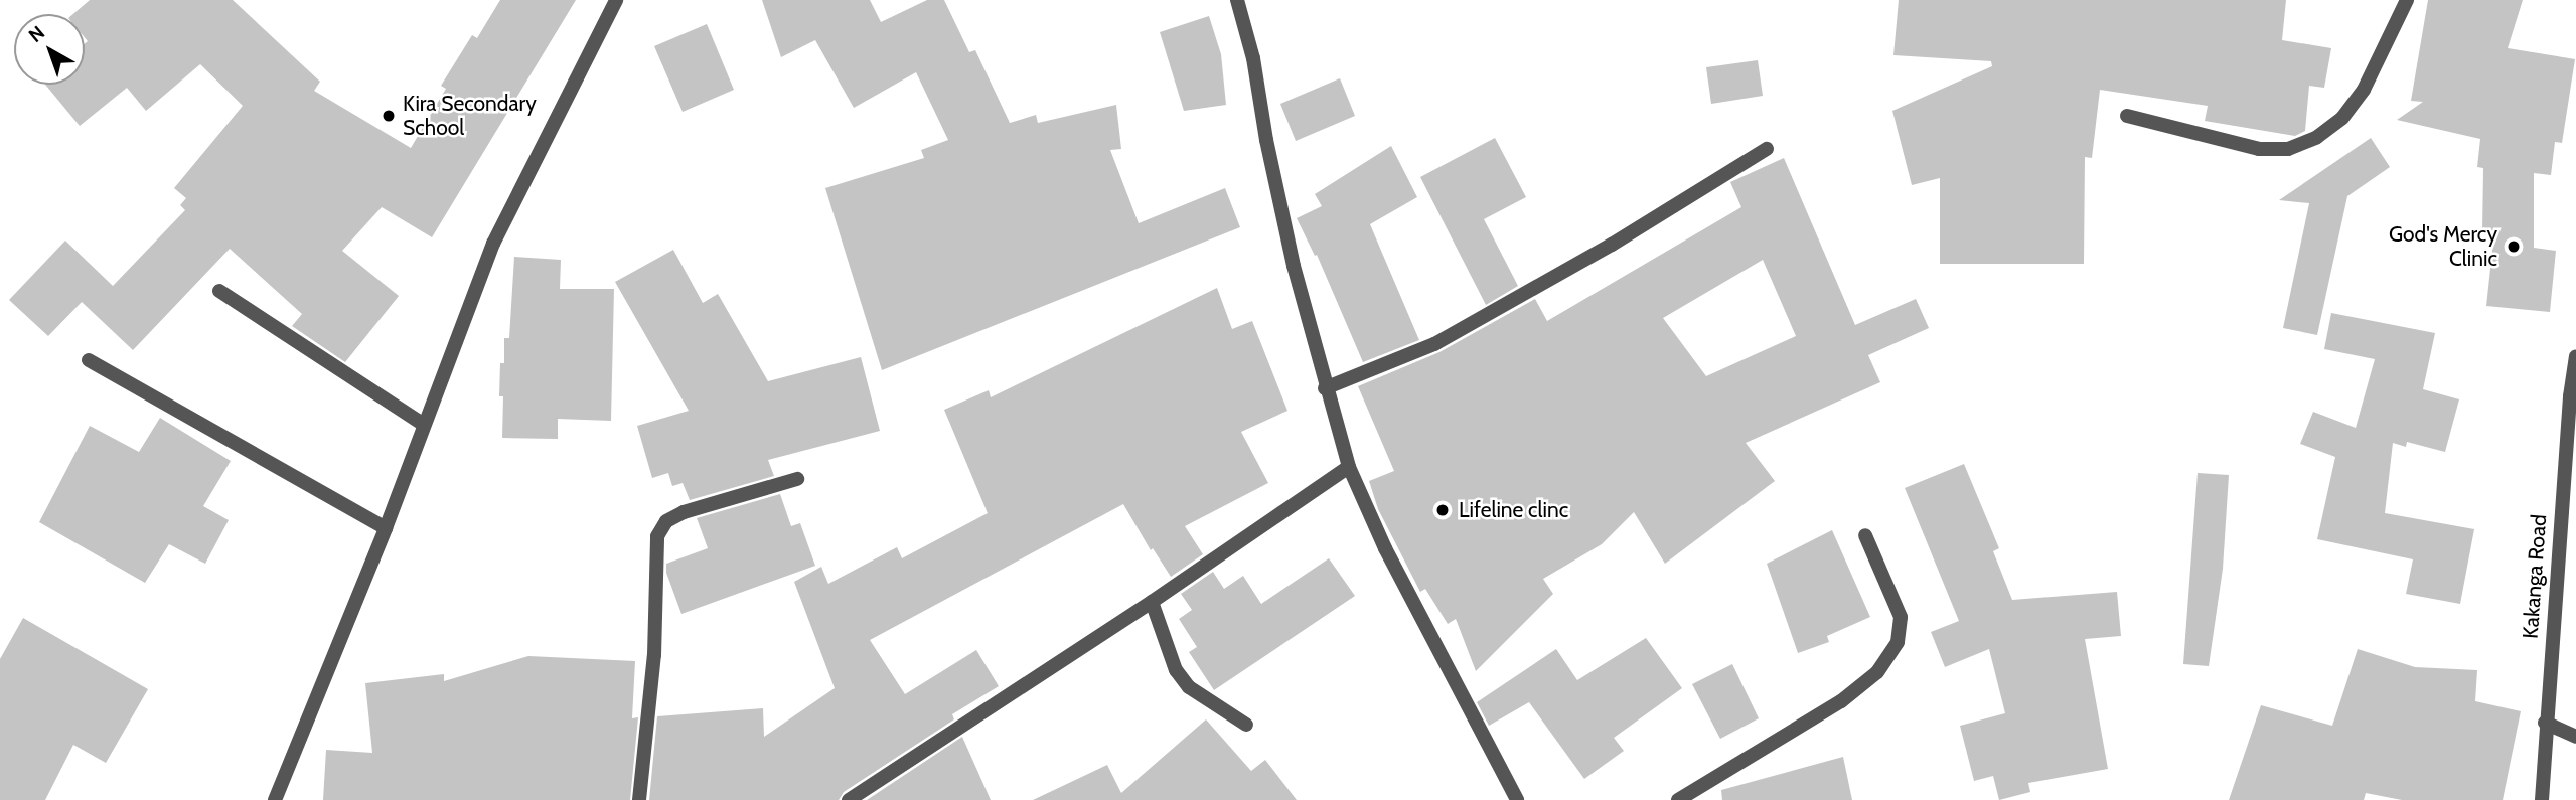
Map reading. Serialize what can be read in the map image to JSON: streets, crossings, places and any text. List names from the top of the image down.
{
  "streets": {
    "street": ["Kakanga Road"]
  },
  "places": ["Kira Secondary School", "God's Mercy Clinic", "Lifeline clinc"],
  "north": "top left"
}
